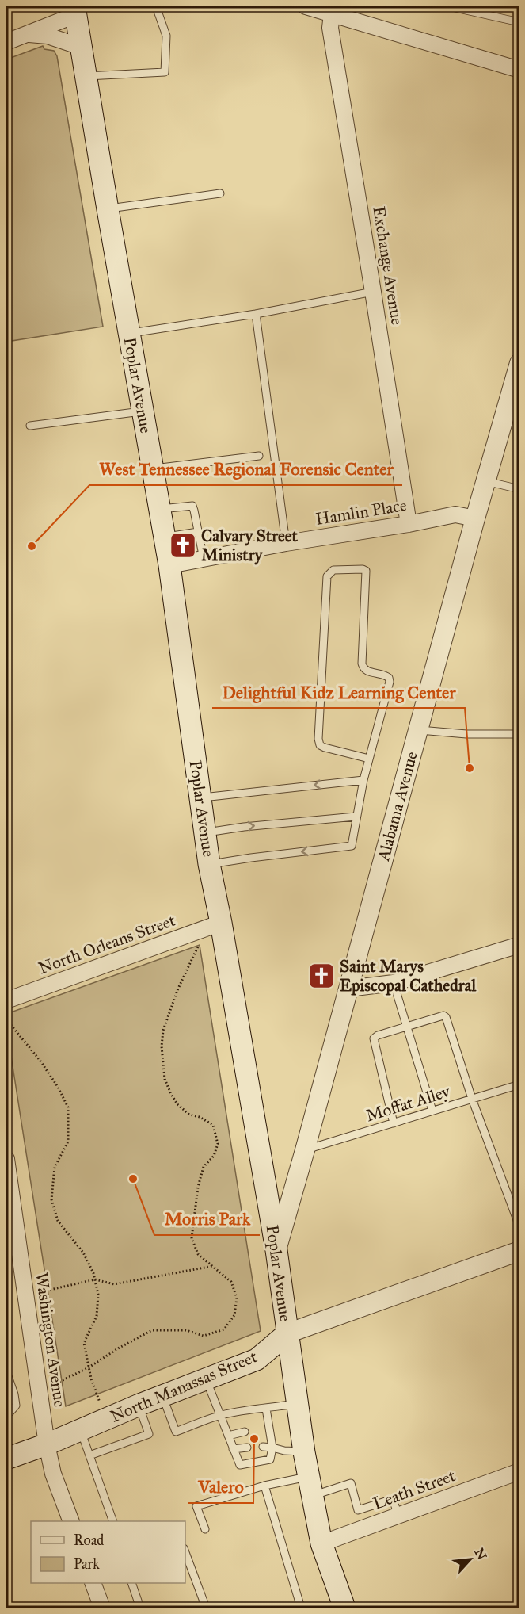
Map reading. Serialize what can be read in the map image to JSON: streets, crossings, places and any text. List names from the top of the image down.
{
  "streets": {
    "main road": ["Poplar Avenue", "North Manassas Street"],
    "street": [
      "Exchange Avenue",
      "Hamlin Place",
      "Alabama Avenue",
      "North Orleans Street",
      "Washington Avenue",
      "Leath Street"
    ],
    "lane": ["Moffat Alley"]
  },
  "crossings": [
    ["Exchange Avenue", "Hamlin Place"],
    ["Poplar Avenue", "Hamlin Place"],
    ["Poplar Avenue", "Alabama Avenue"],
    ["Poplar Avenue", "North Orleans Street"],
    ["Poplar Avenue", "North Manassas Street"],
    ["Poplar Avenue", "Leath Street"],
    ["Hamlin Place", "Alabama Avenue"],
    ["Alabama Avenue", "Moffat Alley"],
    ["Washington Avenue", "North Manassas Street"]
  ],
  "places": {
    "church": ["Calvary Street Ministry", "Saint Marys Episcopal Cathedral"],
    "other": [
      "West Tennessee Regional Forensic Center",
      "Delightful Kidz Learning Center",
      "Morris Park",
      "Valero"
    ]
  },
  "legend": ["Road", "Park"],
  "north": "top right"
}
